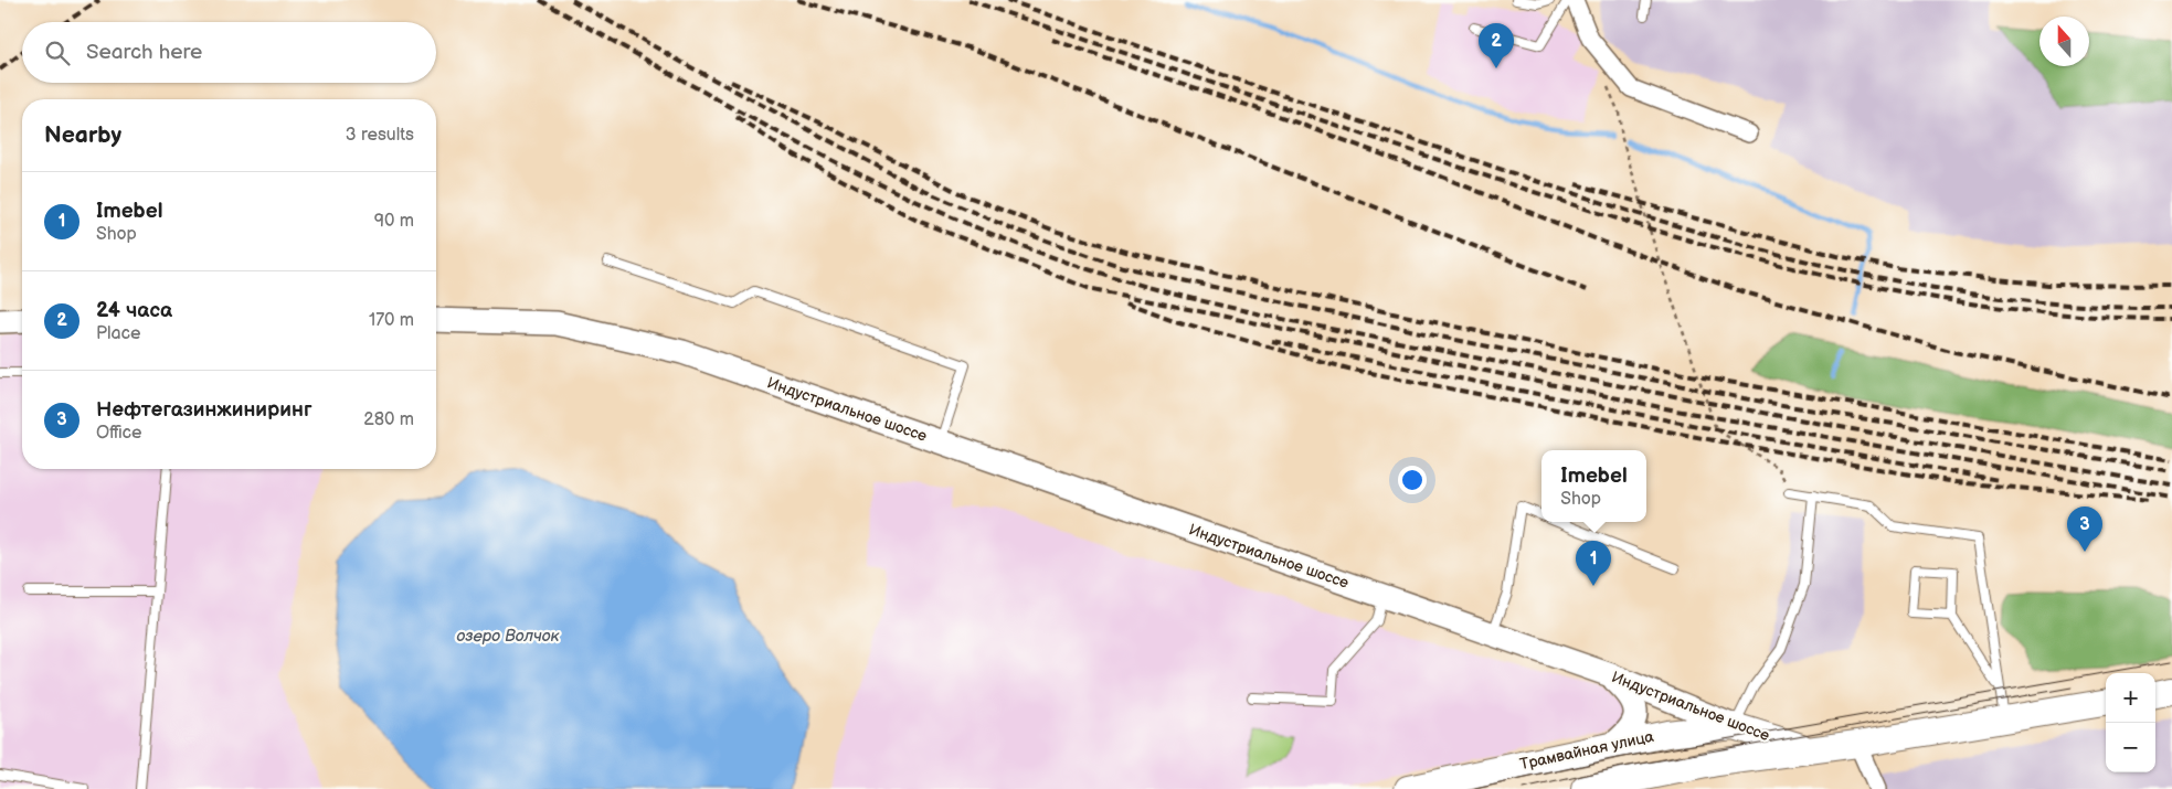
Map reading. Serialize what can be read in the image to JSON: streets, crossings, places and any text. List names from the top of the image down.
{
  "streets": {
    "main road": ["Индустриальное шоссе", "Трамвайная улица"]
  },
  "crossings": [
    ["Индустриальное шоссе", "Трамвайная улица"]
  ],
  "water": ["озеро Волчок"],
  "north": "top",
  "page": {
    "search": "Search here",
    "pins": ["2", "3", "1"],
    "heading": ["Nearby", "3 results"],
    "list": [
      {
        "mark": "1",
        "name": "Imebel",
        "note": "Shop",
        "value": "90 m"
      },
      {
        "mark": "2",
        "name": "24 часа",
        "note": "Place",
        "value": "170 m"
      },
      {
        "mark": "3",
        "name": "Нефтегазинжиниринг",
        "note": "Office",
        "value": "280 m"
      }
    ],
    "popup": ["Imebel", "Shop"],
    "map_buttons": ["+", "−"]
  }
}
